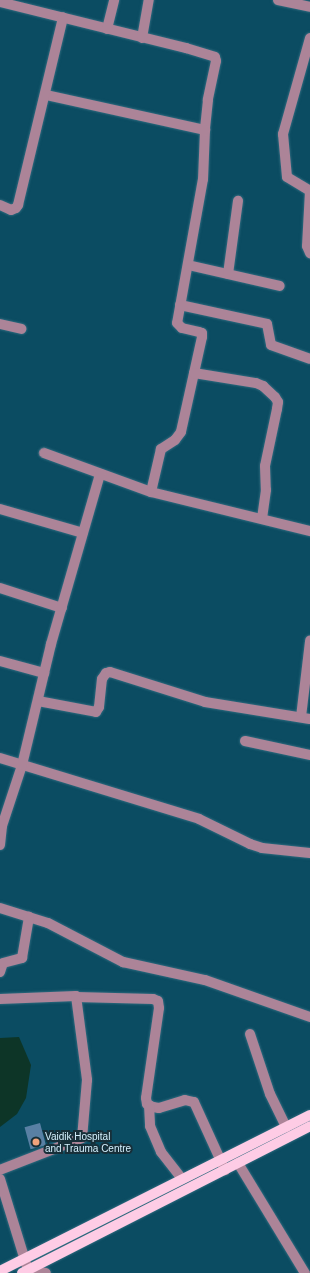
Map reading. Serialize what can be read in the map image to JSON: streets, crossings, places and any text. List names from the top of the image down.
{
  "places": ["Vaidik Hospital and Trauma Centre"]
}
